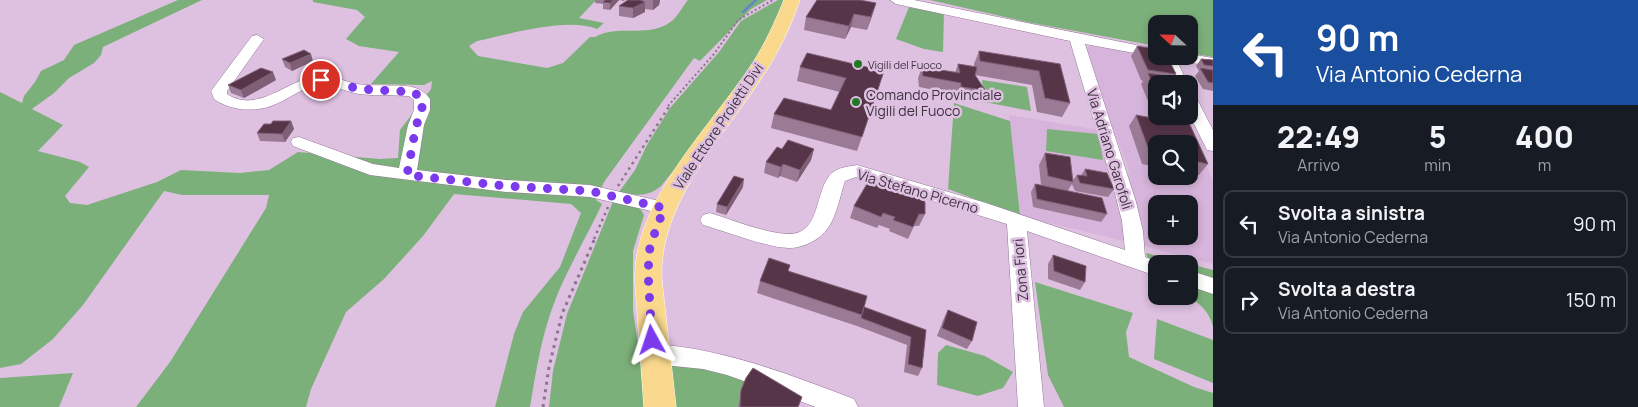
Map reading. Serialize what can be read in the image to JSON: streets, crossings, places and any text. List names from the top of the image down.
{
  "streets": {
    "main road": ["Viale Ettore Proietti Divi"],
    "street": ["Via Adriano Garofoli", "Via Stefano Picerno", "Zona Fiori"]
  },
  "crossings": [
    ["Via Adriano Garofoli", "Zona Fiori"],
    ["Via Stefano Picerno", "Zona Fiori"]
  ],
  "places": ["Vigili del Fuoco", "Comando Provinciale Vigili del Fuoco"],
  "north": "left",
  "page": {
    "turn": ["90 m", "Via Antonio Cederna"],
    "map_buttons": ["+", "−"],
    "eta": [
      "22:49",
      "Arrivo",
      "5",
      "min",
      "400",
      "m"
    ],
    "list": [
      {
        "name": "Svolta a sinistra",
        "note": "Via Antonio Cederna",
        "value": "90 m"
      },
      {
        "name": "Svolta a destra",
        "note": "Via Antonio Cederna",
        "value": "150 m"
      }
    ]
  }
}
